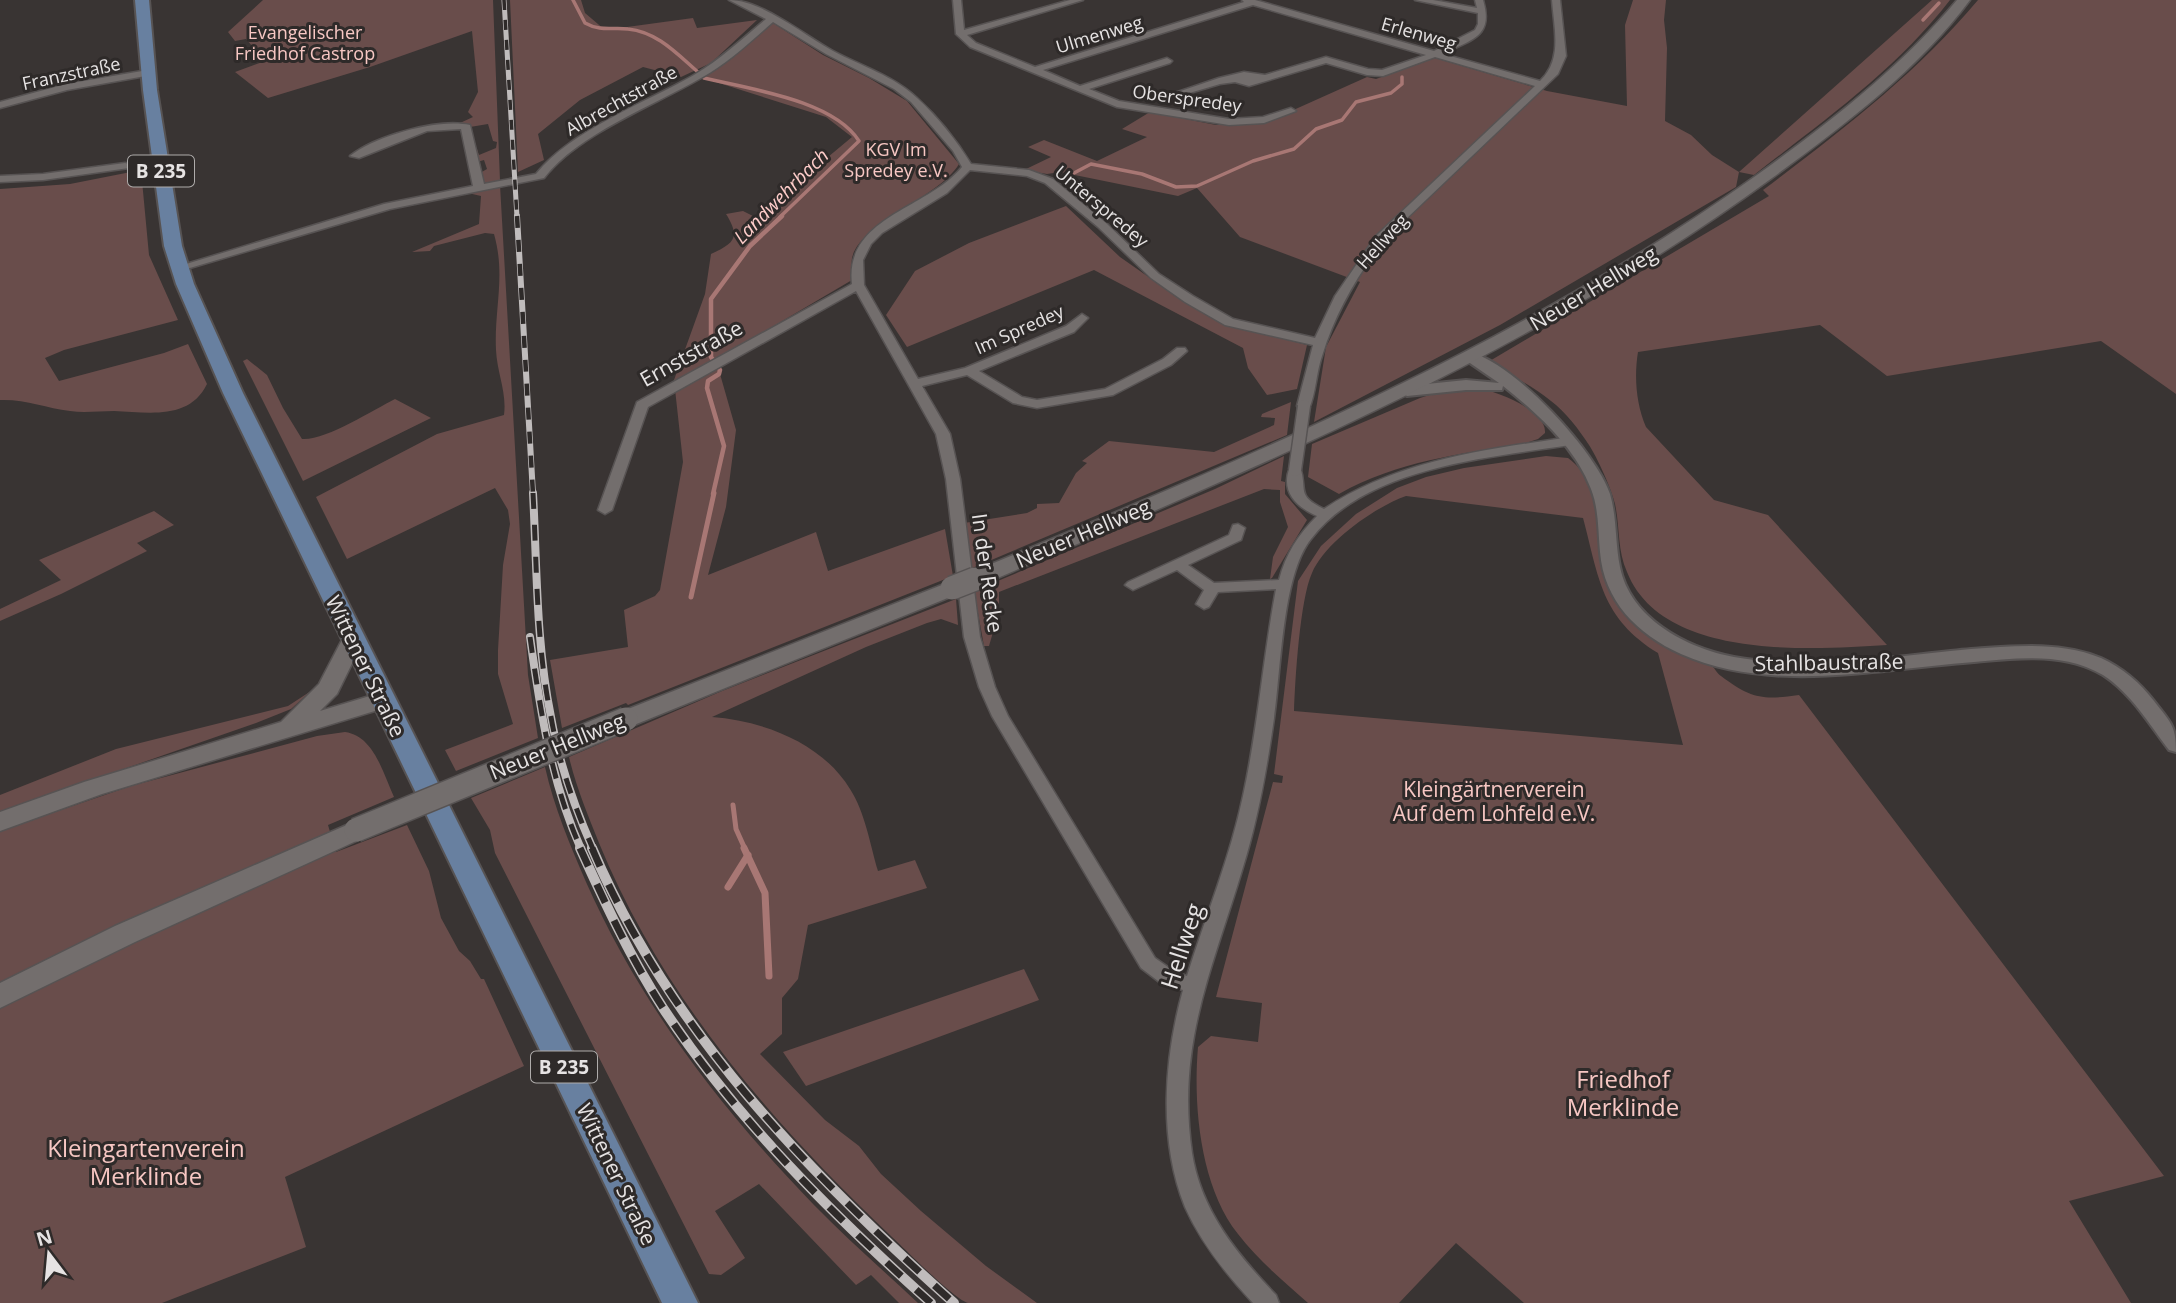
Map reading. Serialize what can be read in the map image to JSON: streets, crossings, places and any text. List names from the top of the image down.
{
  "streets": {
    "main road": ["B 235", "Neuer Hellweg", "Wittener Straße"],
    "street": [
      "Erlenweg",
      "Ulmenweg",
      "Franzstraße",
      "Oberspredey",
      "Albrechtstraße",
      "Unterspredey",
      "Hellweg",
      "Im Spredey",
      "Ernststraße",
      "In der Recke",
      "Stahlbaustraße"
    ]
  },
  "crossings": [
    ["Erlenweg", "Ulmenweg"],
    ["Erlenweg", "Hellweg"],
    ["Ulmenweg", "Oberspredey"],
    ["Franzstraße", "Wittener Straße"],
    ["Albrechtstraße", "Wittener Straße"],
    ["Unterspredey", "Hellweg"],
    ["Hellweg", "In der Recke"],
    ["Hellweg", "Stahlbaustraße"],
    ["Neuer Hellweg", "Stahlbaustraße"],
    ["Im Spredey", "In der Recke"],
    ["Ernststraße", "In der Recke"]
  ],
  "water": ["Landwehrbach"],
  "parks": [
    "Evangelischer Friedhof Castrop",
    "KGV Im Spredey e.V.",
    "Kleingärtnerverein Auf dem Lohfeld e.V.",
    "Friedhof Merklinde",
    "Kleingartenverein Merklinde"
  ],
  "north": "top"
}
